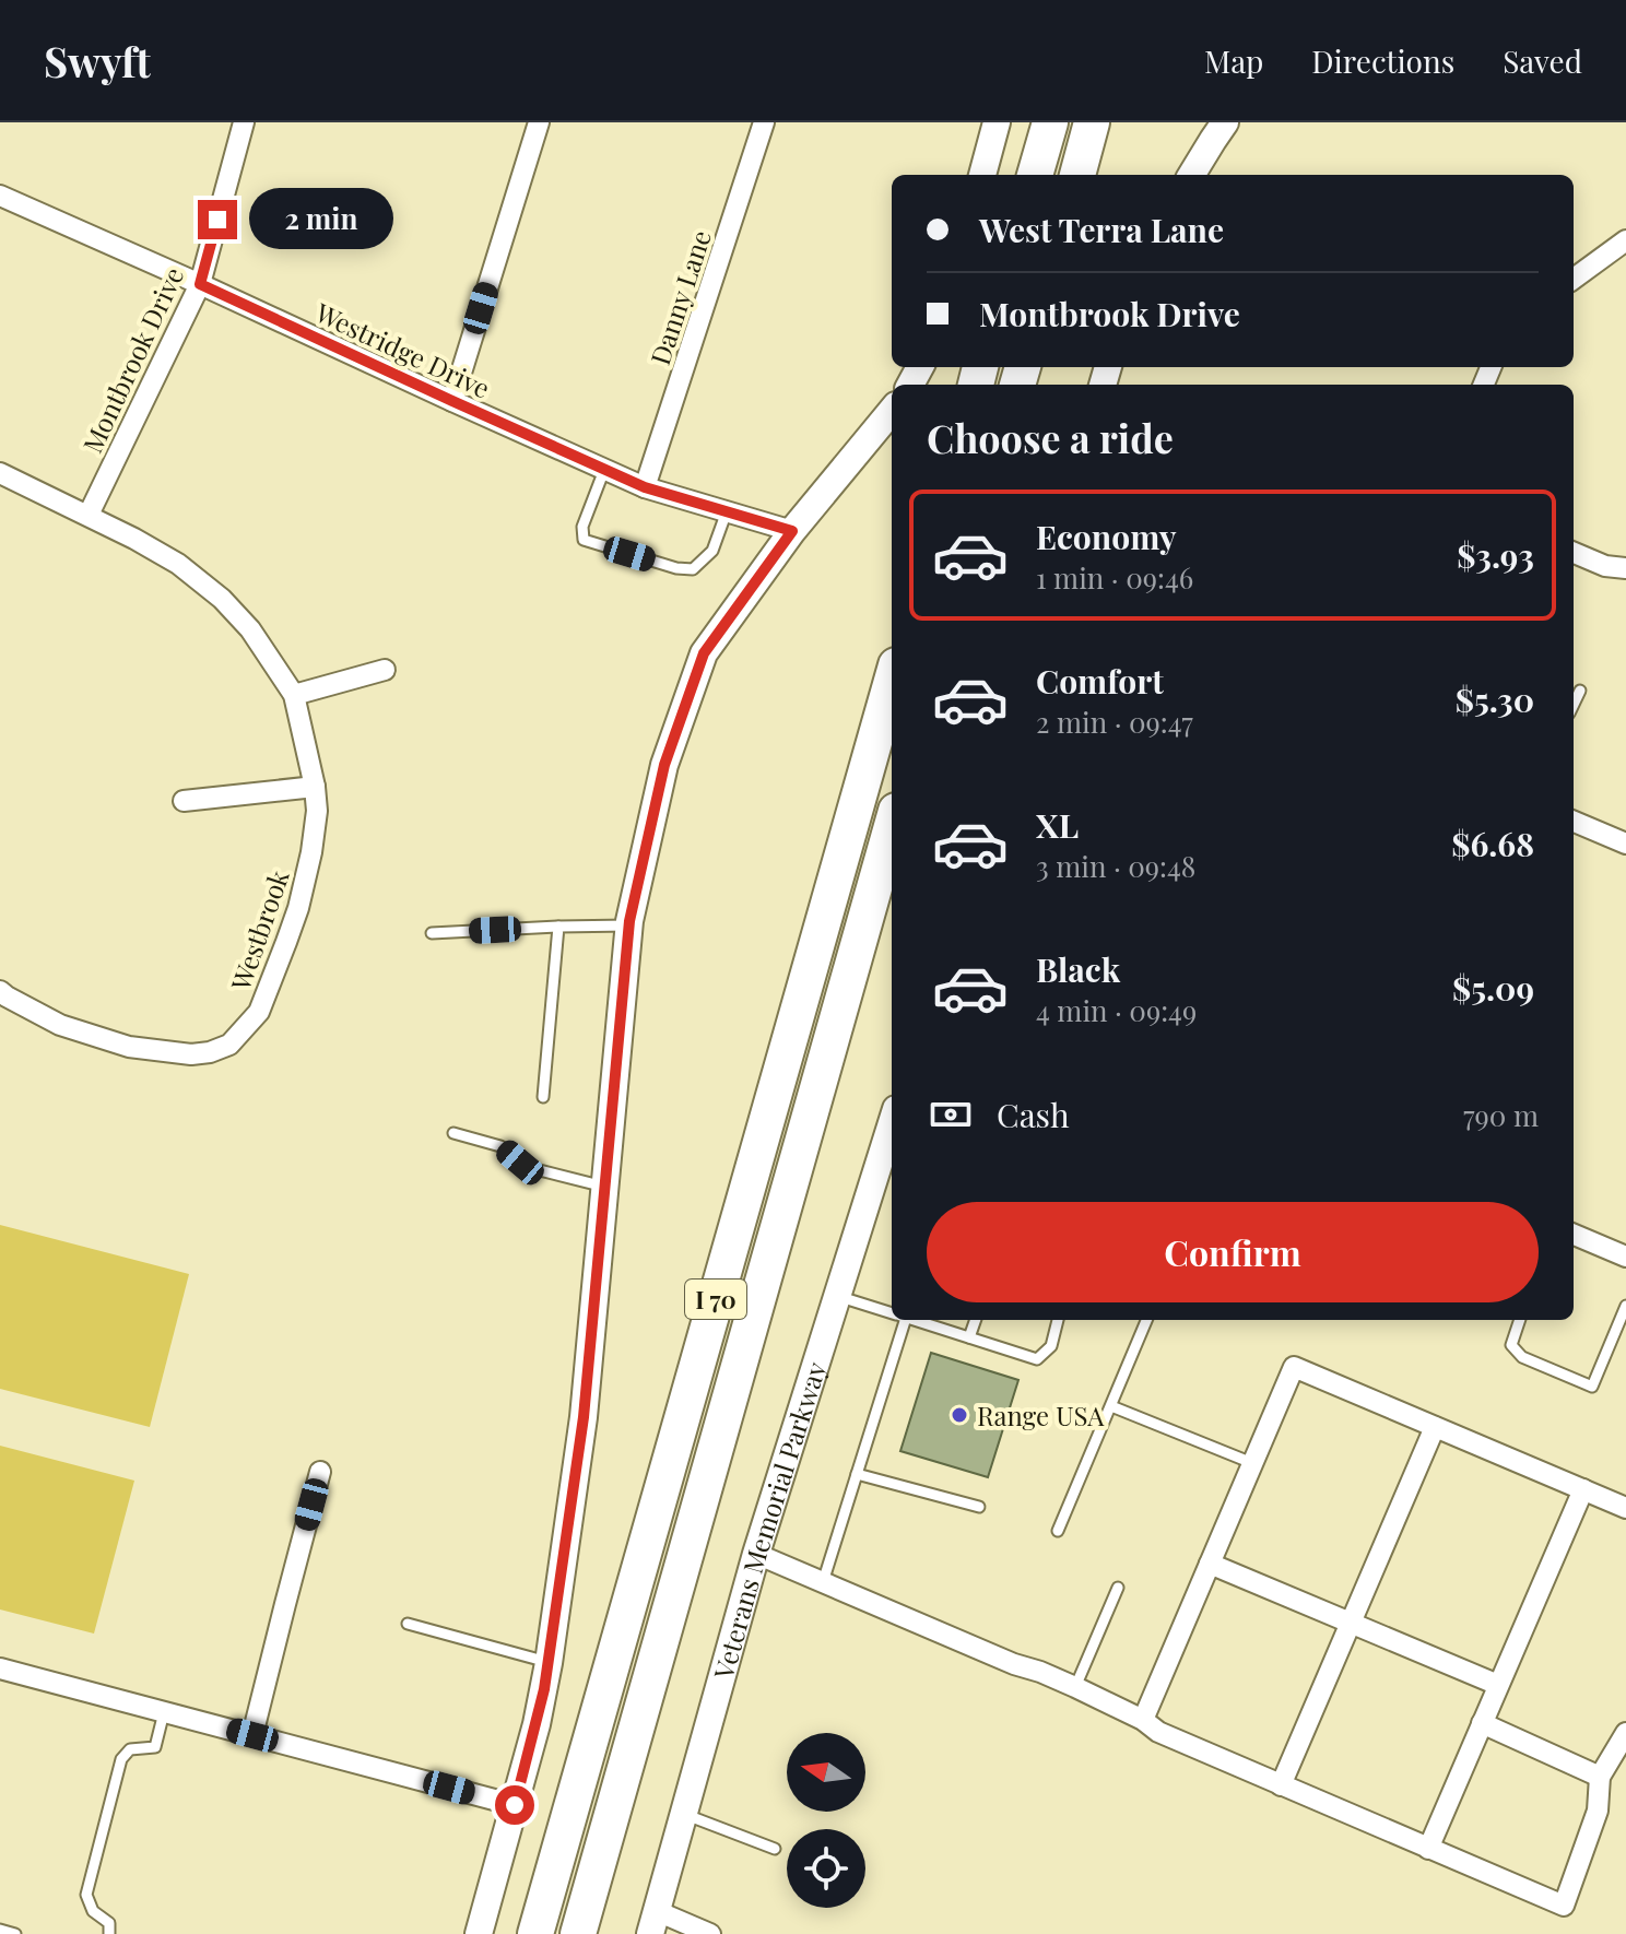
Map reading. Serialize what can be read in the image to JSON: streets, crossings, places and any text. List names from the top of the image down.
{
  "streets": {
    "highway": ["I 70"],
    "street": [
      "Danny Lane",
      "Westridge Drive",
      "Montbrook Drive",
      "Westbrook",
      "Veterans Memorial Parkway"
    ]
  },
  "crossings": [
    ["Danny Lane", "Westridge Drive"],
    ["Westridge Drive", "Montbrook Drive"]
  ],
  "places": ["Range USA"],
  "north": "left",
  "page": {
    "header": "Swyft",
    "nav": ["Map", "Directions", "Saved"],
    "banner": ["West Terra Lane", "Montbrook Drive"],
    "bubble": "2 min",
    "heading": "Choose a ride",
    "list": [
      {
        "name": "Economy",
        "note": "1 min · 09:46",
        "value": "$3.93"
      },
      {
        "name": "Comfort",
        "note": "2 min · 09:47",
        "value": "$5.30"
      },
      {
        "name": "XL",
        "note": "3 min · 09:48",
        "value": "$6.68"
      },
      {
        "name": "Black",
        "note": "4 min · 09:49",
        "value": "$5.09"
      }
    ],
    "pay": ["Cash", "790 m"],
    "buttons": "Confirm"
  }
}
